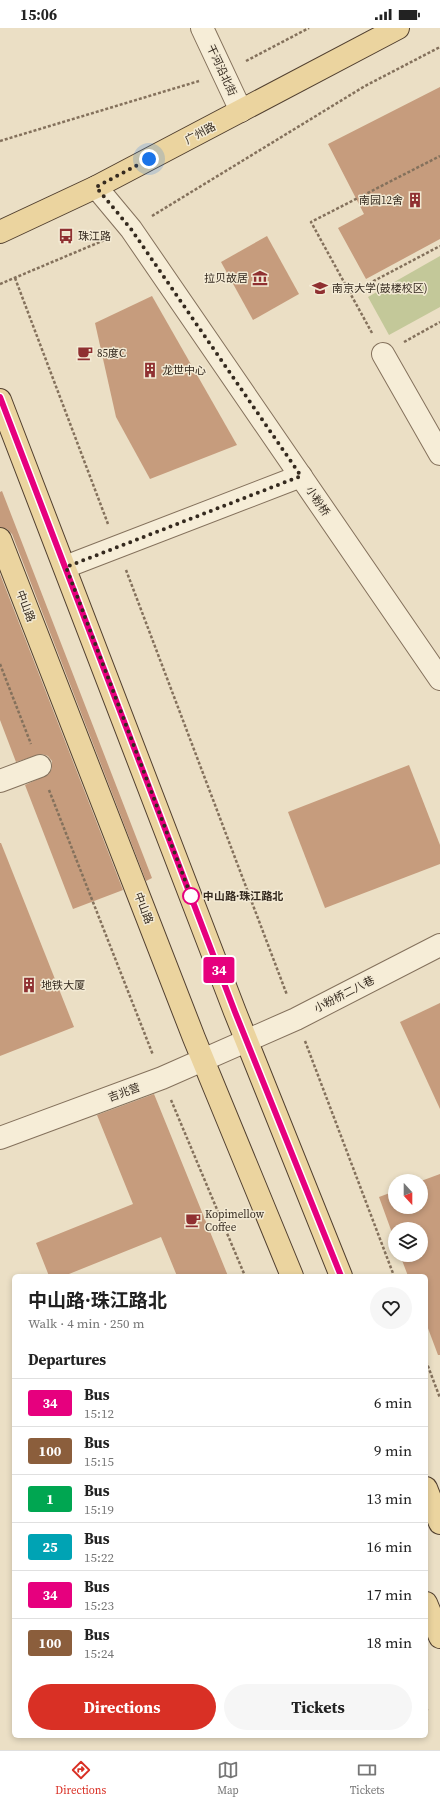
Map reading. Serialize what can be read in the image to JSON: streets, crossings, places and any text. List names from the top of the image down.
{
  "streets": {
    "main road": ["广州路", "中山路"],
    "street": [
      "干河沿北街",
      "小粉桥",
      "小粉桥二八巷",
      "吉兆营"
    ]
  },
  "crossings": [
    ["干河沿北街", "广州路"],
    ["广州路", "小粉桥"],
    ["中山路", "吉兆营"],
    ["小粉桥二八巷", "吉兆营"]
  ],
  "places": {
    "building": ["南园12舍", "龙世中心", "地铁大厦"],
    "bus stop": ["珠江路"],
    "museum": ["拉贝故居"],
    "school or university": ["南京大学(鼓楼校区)"],
    "cafe": ["85度C", "Kopimellow Coffee"],
    "other": ["中山路·珠江路北"]
  },
  "lines": ["bus line 34"],
  "north": "bottom",
  "page": {
    "status": "15:06",
    "on_map": "34",
    "heading": [
      ["中山路·珠江路北", "Walk · 4 min · 250 m"],
      "Departures"
    ],
    "list": [
      {
        "mark": "34",
        "name": "Bus",
        "note": "15:12",
        "value": "6 min"
      },
      {
        "mark": "100",
        "name": "Bus",
        "note": "15:15",
        "value": "9 min"
      },
      {
        "mark": "1",
        "name": "Bus",
        "note": "15:19",
        "value": "13 min"
      },
      {
        "mark": "25",
        "name": "Bus",
        "note": "15:22",
        "value": "16 min"
      },
      {
        "mark": "34",
        "name": "Bus",
        "note": "15:23",
        "value": "17 min"
      },
      {
        "mark": "100",
        "name": "Bus",
        "note": "15:24",
        "value": "18 min"
      }
    ],
    "buttons": ["Directions", "Tickets"],
    "tabs": ["Directions", "Map", "Tickets"]
  }
}
